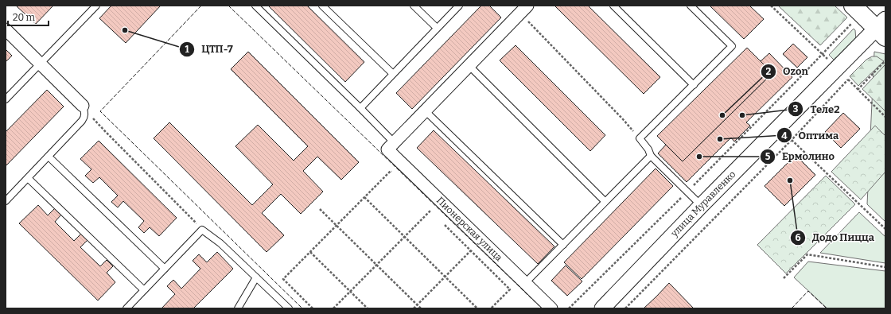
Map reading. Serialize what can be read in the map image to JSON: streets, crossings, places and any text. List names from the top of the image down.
{
  "streets": {
    "street": ["улица Муравленко", "Пионерская улица"]
  },
  "places": [
    "ЦТП-7",
    "Ozon",
    "Теле2",
    "Оптима",
    "Ермолино",
    "Додо Пицца"
  ],
  "scale_bar": "20 m"
}
